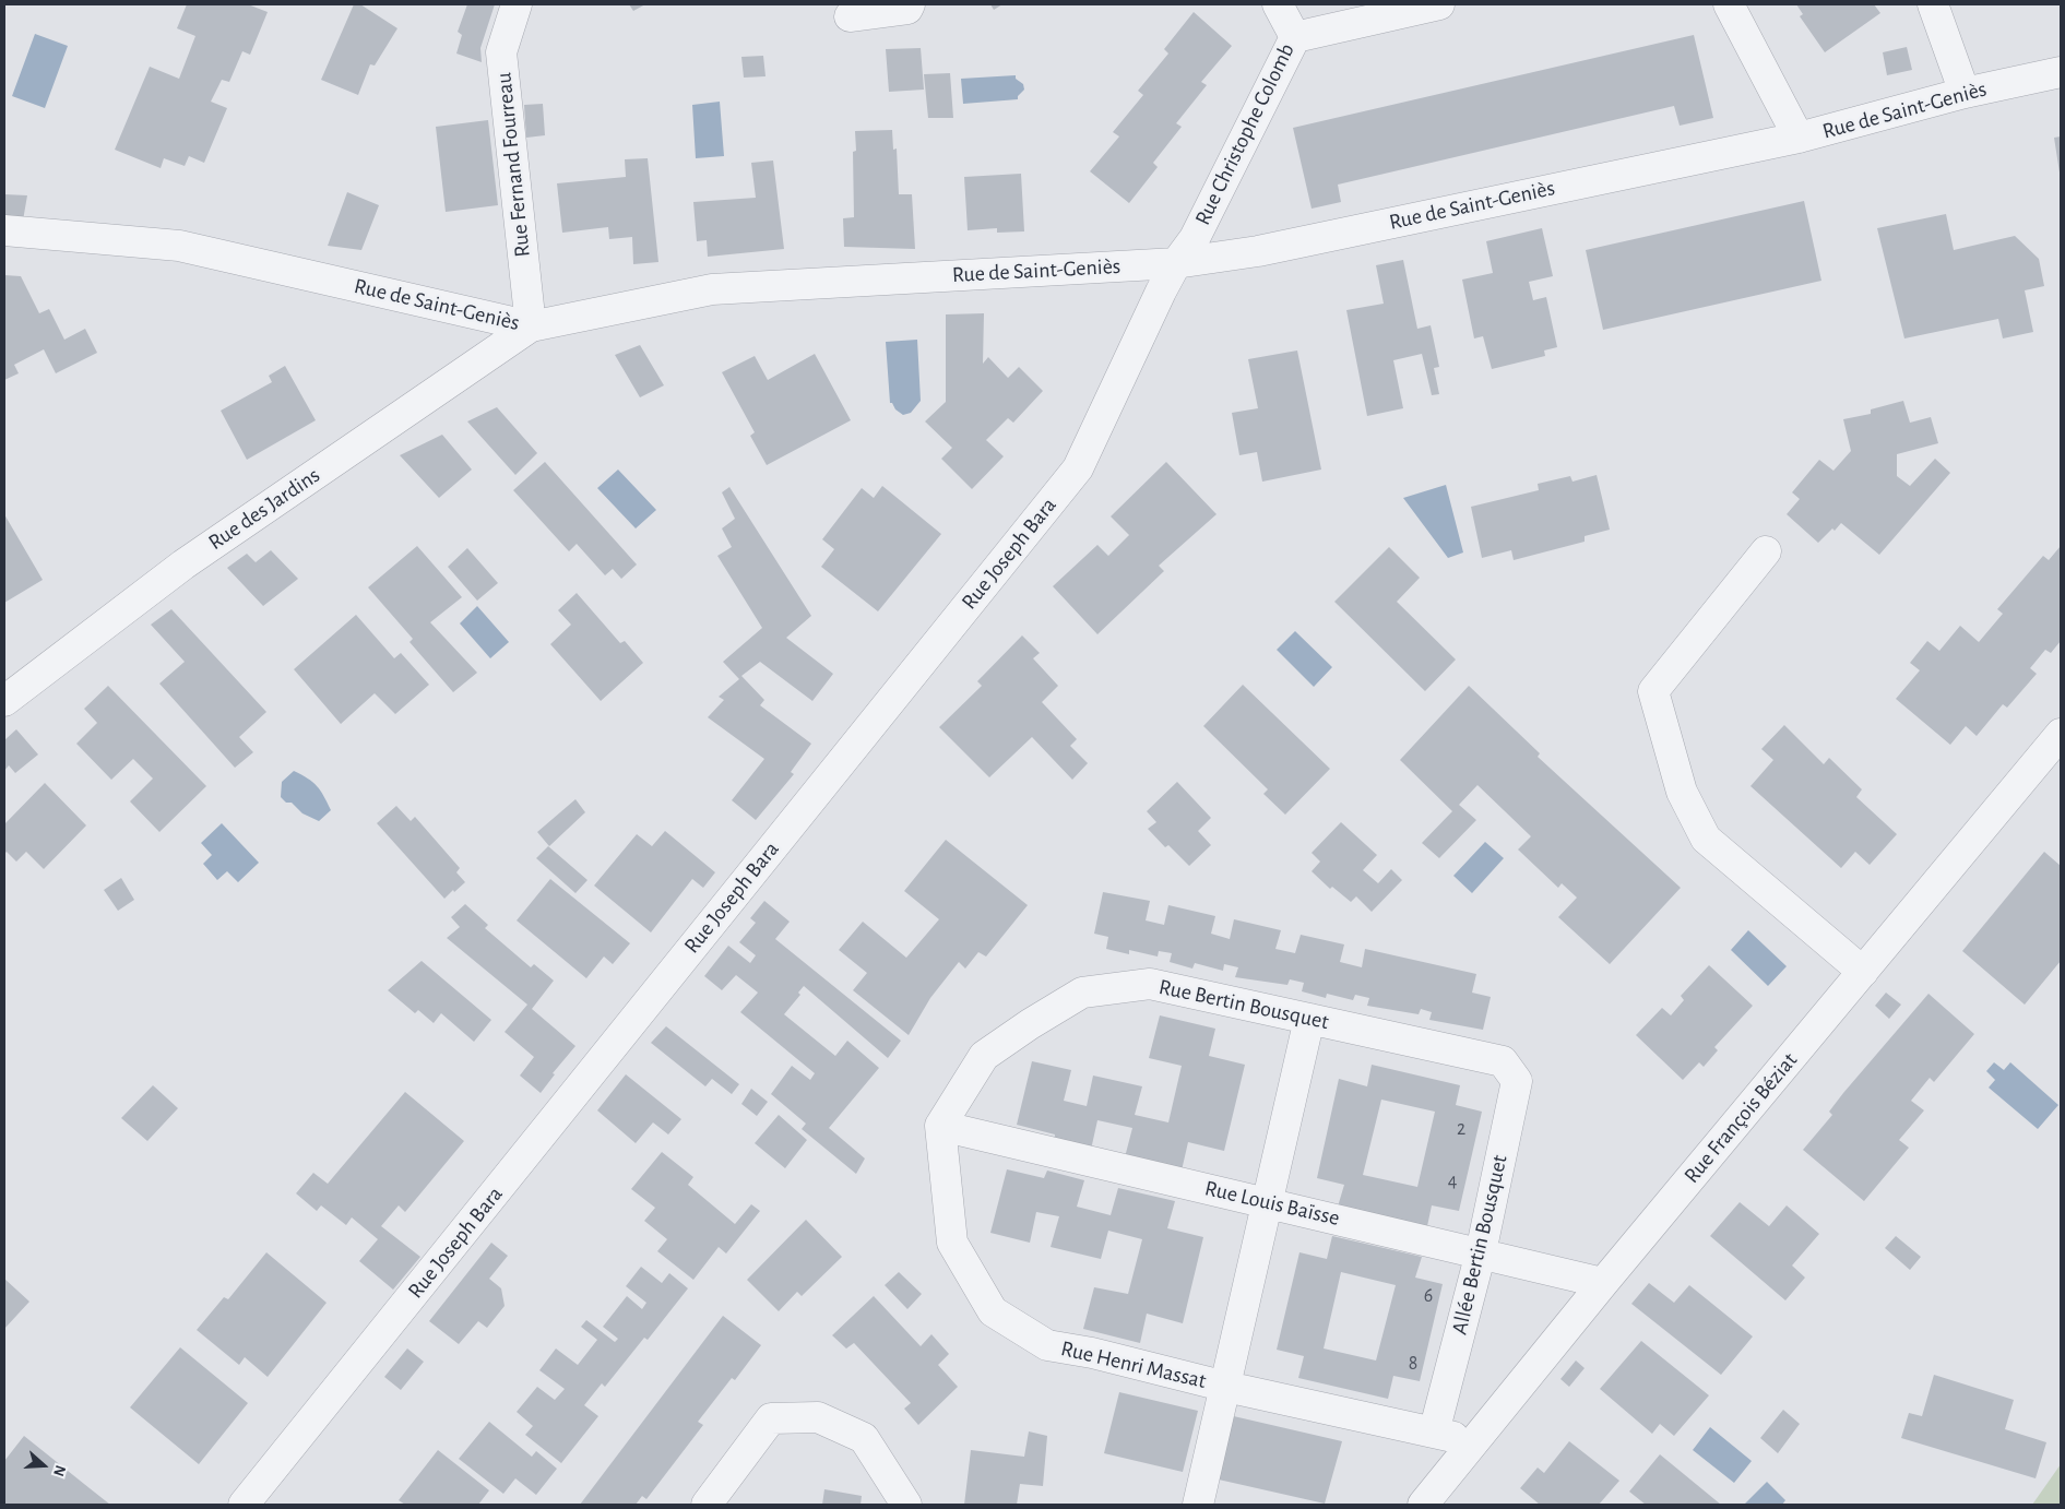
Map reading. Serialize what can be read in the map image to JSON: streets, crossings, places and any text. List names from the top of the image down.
{
  "streets": {
    "street": [
      "Rue de Saint-Geniès",
      "Rue Christophe Colomb",
      "Rue Fernand Fourreau",
      "Rue des Jardins",
      "Rue Joseph Bara",
      "Rue Bertin Bousquet",
      "Rue François Béziat",
      "Rue Louis Baïsse",
      "Allée Bertin Bousquet",
      "Rue Henri Massat"
    ]
  },
  "crossings": [
    ["Rue de Saint-Geniès", "Rue Christophe Colomb"],
    ["Rue de Saint-Geniès", "Rue Fernand Fourreau"],
    ["Rue de Saint-Geniès", "Rue des Jardins"],
    ["Rue de Saint-Geniès", "Rue Joseph Bara"],
    ["Rue Christophe Colomb", "Rue Joseph Bara"],
    ["Rue Fernand Fourreau", "Rue des Jardins"],
    ["Rue Bertin Bousquet", "Rue Louis Baïsse"],
    ["Rue Bertin Bousquet", "Allée Bertin Bousquet"],
    ["Rue Bertin Bousquet", "Rue Henri Massat"],
    ["Rue François Béziat", "Rue Louis Baïsse"],
    ["Rue François Béziat", "Rue Henri Massat"],
    ["Rue Louis Baïsse", "Allée Bertin Bousquet"],
    ["Rue Louis Baïsse", "Rue Henri Massat"],
    ["Allée Bertin Bousquet", "Rue Henri Massat"]
  ],
  "house_numbers": [
    "2",
    "4",
    "6",
    "8"
  ],
  "north": "right"
}
